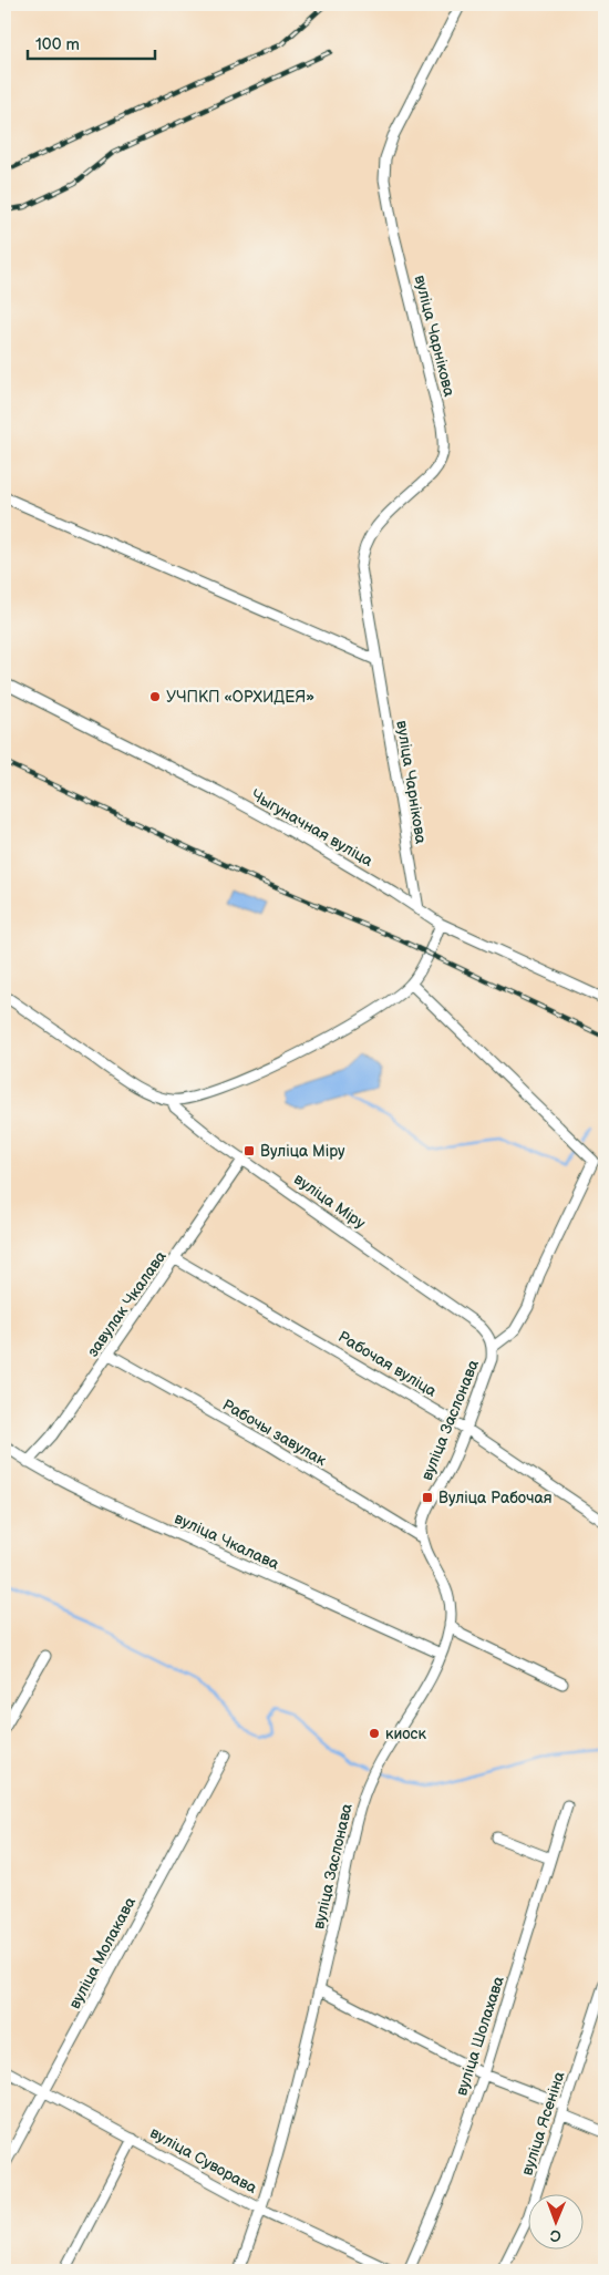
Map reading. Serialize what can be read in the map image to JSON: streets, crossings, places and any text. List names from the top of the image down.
{
  "streets": {
    "street": [
      "вуліца Чарнікова",
      "Чыгуначная вуліца",
      "вуліца Міру",
      "завулак Чкалава",
      "Рабочая вуліца",
      "вуліца Заслонава",
      "Рабочы завулак",
      "вуліца Чкалава",
      "вуліца Молакава",
      "вуліца Шолахава",
      "вуліца Ясеніна",
      "вуліца Суворава"
    ]
  },
  "crossings": [
    ["вуліца Чарнікова", "Чыгуначная вуліца"],
    ["вуліца Міру", "завулак Чкалава"],
    ["вуліца Міру", "вуліца Заслонава"],
    ["завулак Чкалава", "Рабочая вуліца"],
    ["завулак Чкалава", "Рабочы завулак"],
    ["завулак Чкалава", "вуліца Чкалава"],
    ["Рабочая вуліца", "вуліца Заслонава"],
    ["вуліца Заслонава", "Рабочы завулак"],
    ["вуліца Заслонава", "вуліца Чкалава"],
    ["вуліца Заслонава", "вуліца Суворава"],
    ["вуліца Молакава", "вуліца Суворава"]
  ],
  "places": {
    "other": ["УЧПКП «ОРХИДЕЯ»", "киоск"],
    "transit": ["Вуліца Міру", "Вуліца Рабочая"]
  },
  "scale_bar": "100 m",
  "north": "bottom"
}
